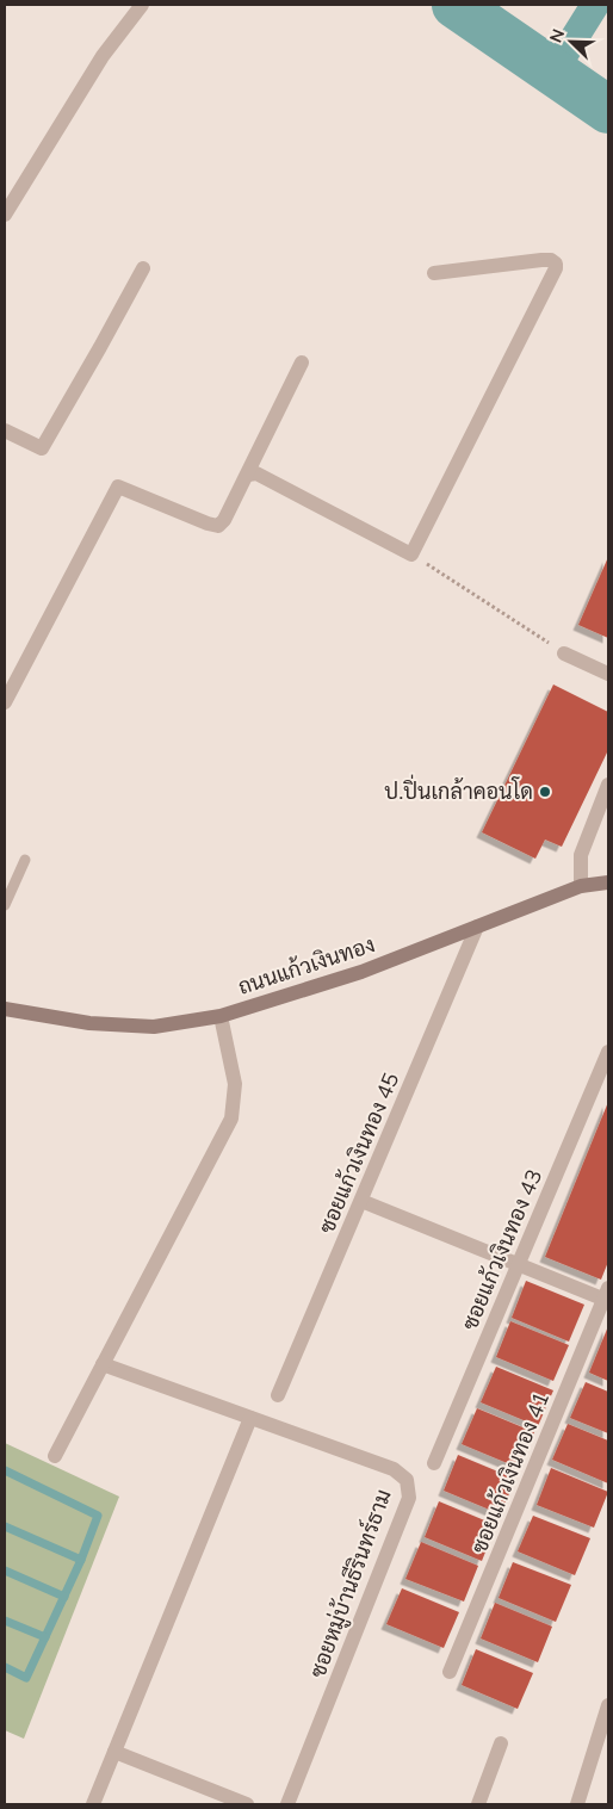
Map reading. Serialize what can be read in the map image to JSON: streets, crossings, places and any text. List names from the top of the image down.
{
  "streets": {
    "street": [
      "ถนนแก้วเงินทอง",
      "ซอยแก้วเงินทอง 45",
      "ซอยแก้วเงินทอง 43",
      "ซอยแก้วเงินทอง 41",
      "ซอยหมู่บ้านธีรินทร์ธาม"
    ]
  },
  "crossings": [
    ["ถนนแก้วเงินทอง", "ซอยแก้วเงินทอง 45"]
  ],
  "places": ["ป.ปิ่นเกล้าคอนโด"],
  "north": "top left"
}
